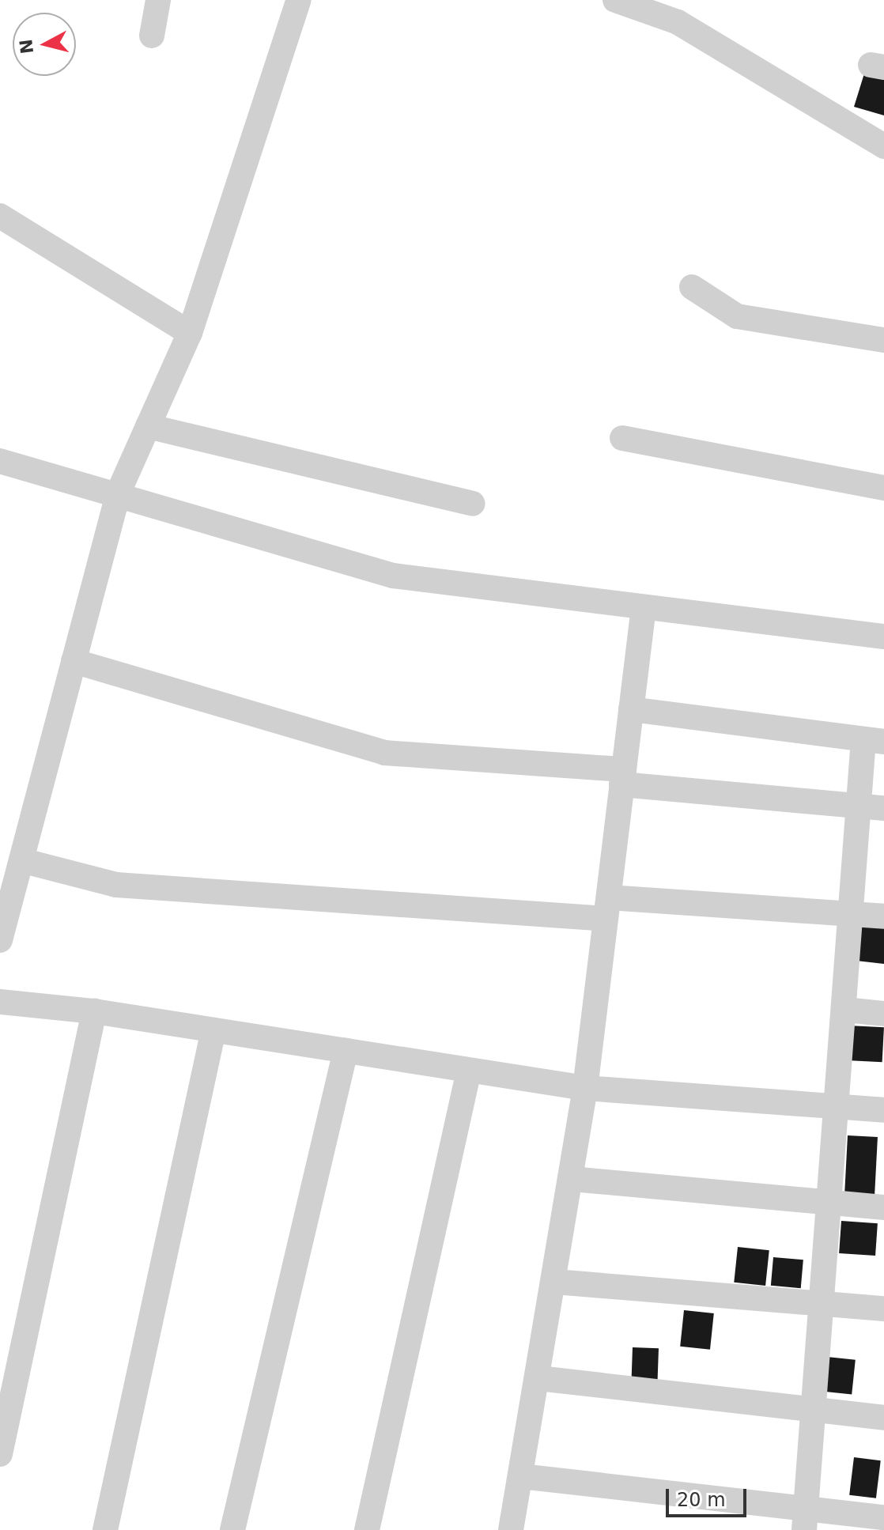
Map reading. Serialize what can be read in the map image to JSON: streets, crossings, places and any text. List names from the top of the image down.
{
  "scale_bar": "20 m",
  "north": "left"
}
